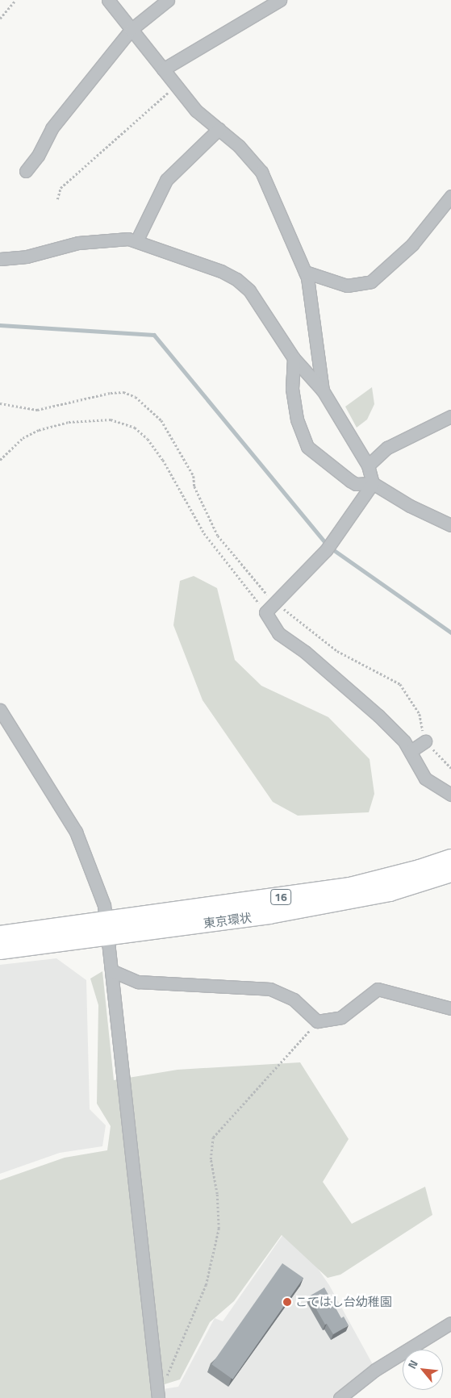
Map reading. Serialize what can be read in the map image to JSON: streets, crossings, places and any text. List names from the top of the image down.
{
  "streets": {
    "highway": ["16", "東京環状"]
  },
  "places": ["こてはし台幼稚園"],
  "north": "top left"
}
